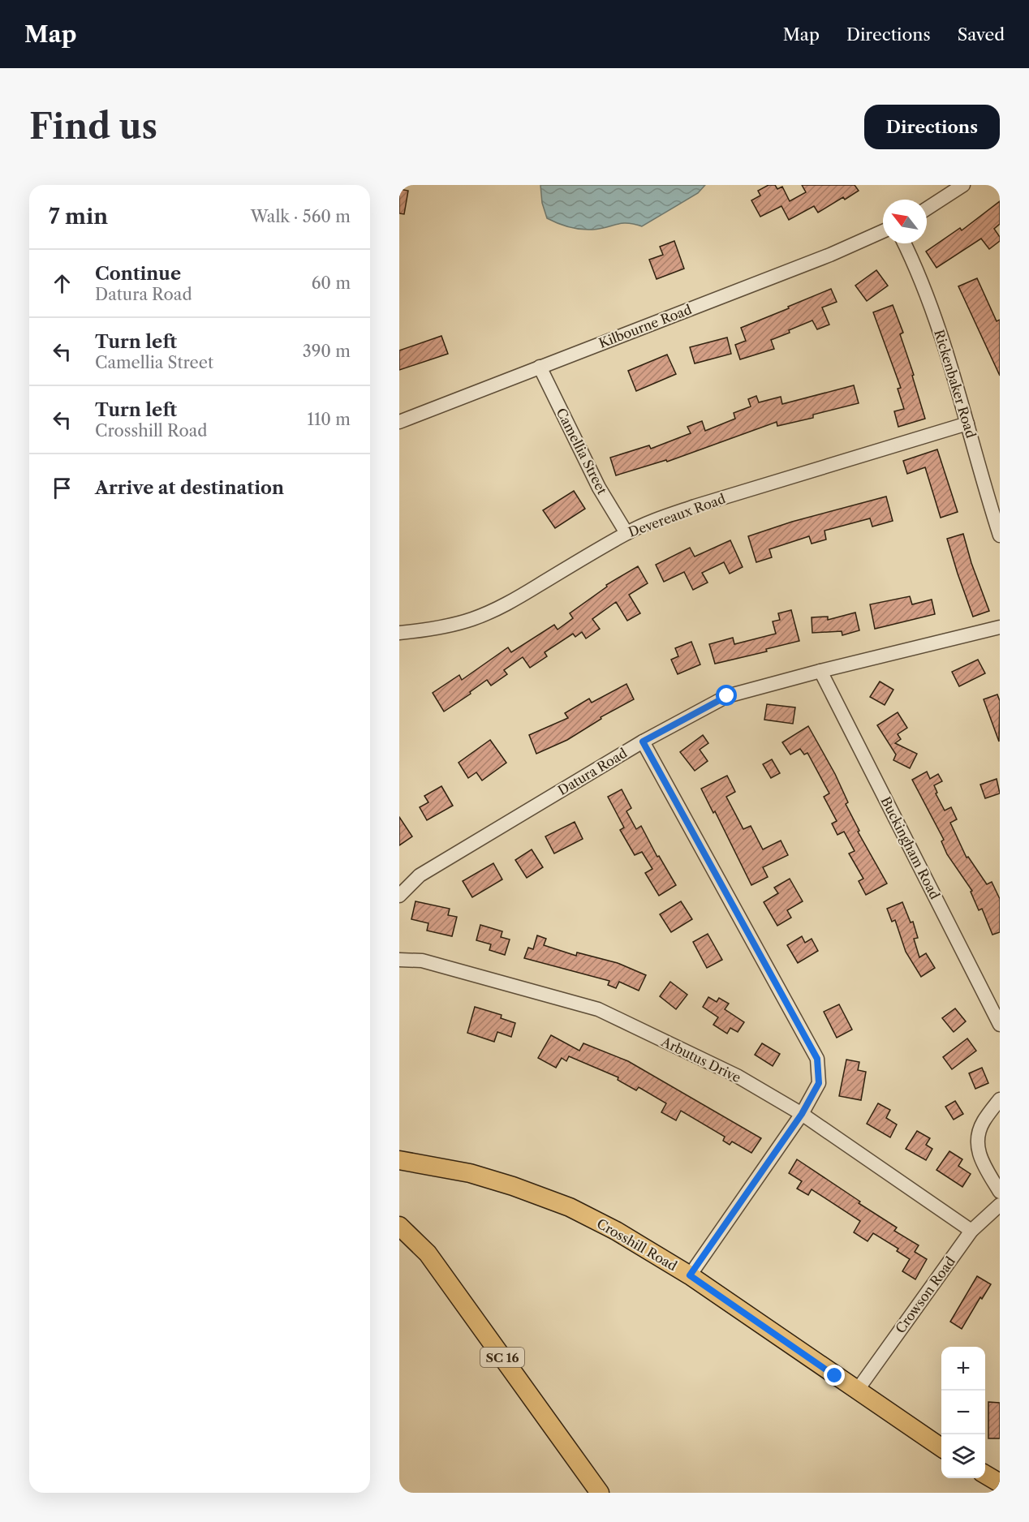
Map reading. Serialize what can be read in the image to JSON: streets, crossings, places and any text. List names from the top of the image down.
{
  "streets": {
    "main road": ["Crosshill Road", "SC 16"],
    "street": [
      "Kilbourne Road",
      "Rickenbaker Road",
      "Camellia Street",
      "Devereaux Road",
      "Datura Road",
      "Buckingham Road",
      "Arbutus Drive",
      "Crowson Road"
    ]
  },
  "crossings": [
    ["Kilbourne Road", "Camellia Street"],
    ["Rickenbaker Road", "Devereaux Road"],
    ["Camellia Street", "Devereaux Road"],
    ["Datura Road", "Buckingham Road"],
    ["Arbutus Drive", "Crowson Road"],
    ["Crosshill Road", "Crowson Road"]
  ],
  "north": "top left",
  "page": {
    "header": "Map",
    "nav": ["Map", "Directions", "Saved"],
    "buttons": "Directions",
    "title": "Find us",
    "heading": ["7 min", "Walk · 560 m"],
    "list": [
      ["Continue", "Datura Road", "60 m"],
      ["Turn left", "Camellia Street", "390 m"],
      ["Turn left", "Crosshill Road", "110 m"],
      "Arrive at destination"
    ],
    "map_buttons": ["+", "−"]
  }
}
